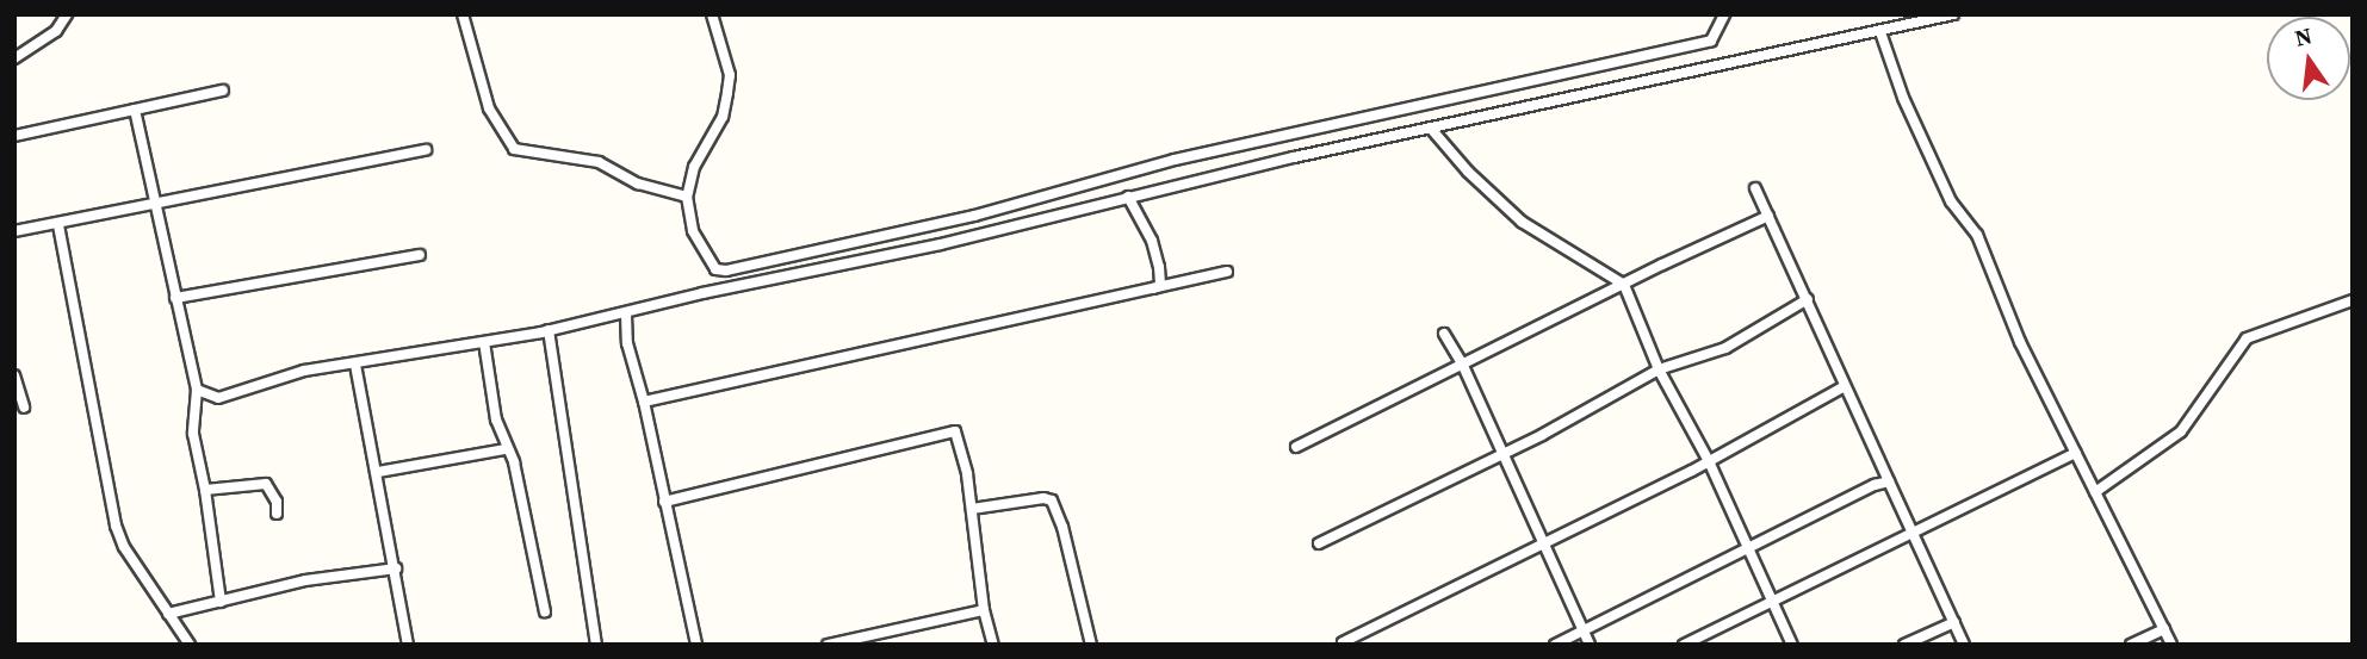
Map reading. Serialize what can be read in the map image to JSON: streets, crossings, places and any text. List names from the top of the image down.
{
  "north": "top"
}
